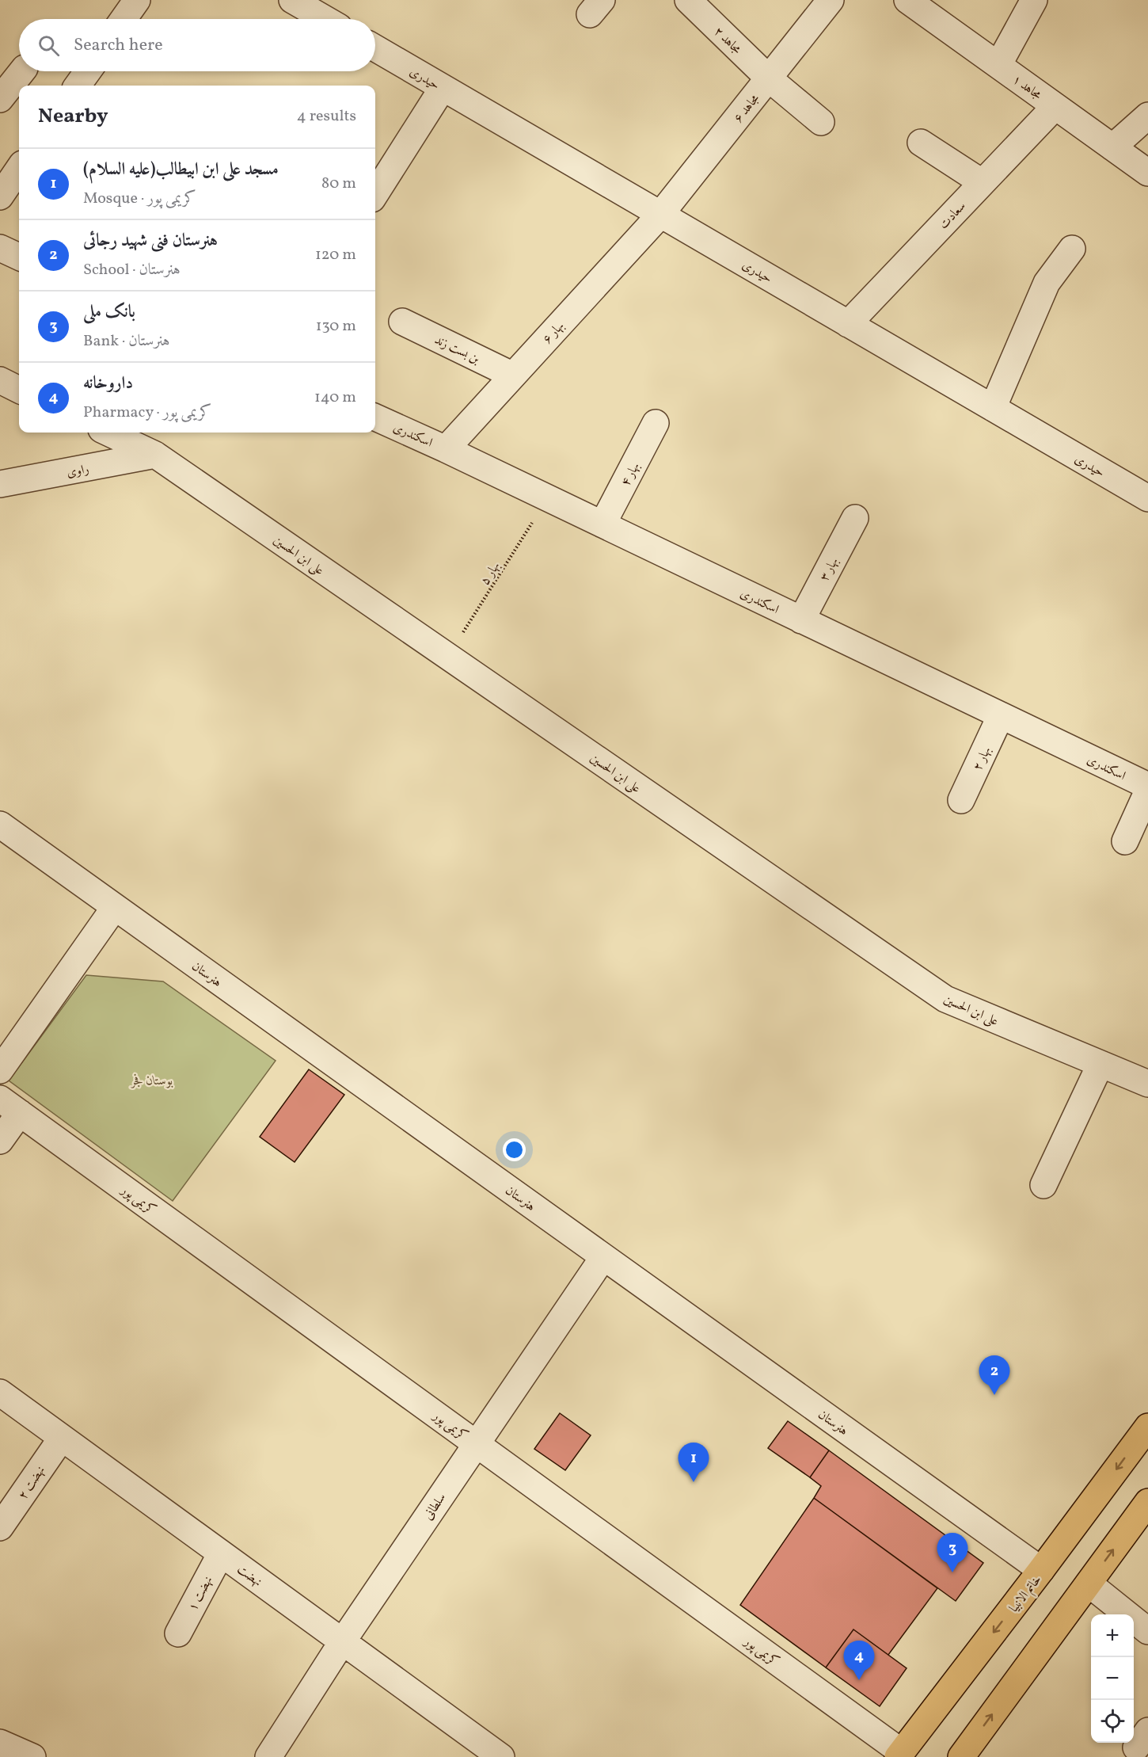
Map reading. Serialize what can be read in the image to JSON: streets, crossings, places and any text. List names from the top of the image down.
{
  "streets": {
    "main road": ["خاتم الانبیا"],
    "street": [
      "مجاهد ۲",
      "حیدری",
      "مجاهد ۱",
      "مجاهد ۶",
      "سعادت",
      "بهار ۶",
      "بن بست زند",
      "اسکندری",
      "راوی",
      "بهار ۴",
      "علی ابن الحسین",
      "بهار ۳",
      "بهار ۲",
      "هنرستان",
      "کریمی پور",
      "نهضت ۲",
      "سلطانی",
      "نهضت",
      "نهضت ۱"
    ],
    "path": ["بهار ۵"]
  },
  "crossings": [
    ["مجاهد ۲", "مجاهد ۶"],
    ["حیدری", "مجاهد ۶"],
    ["حیدری", "سعادت"],
    ["حیدری", "بهار ۶"],
    ["مجاهد ۱", "سعادت"],
    ["مجاهد ۶", "بهار ۶"],
    ["بهار ۶", "بن بست زند"],
    ["بهار ۶", "اسکندری"],
    ["اسکندری", "بهار ۴"],
    ["اسکندری", "بهار ۳"],
    ["اسکندری", "بهار ۵"],
    ["اسکندری", "بهار ۲"],
    ["راوی", "علی ابن الحسین"],
    ["علی ابن الحسین", "بهار ۵"],
    ["هنرستان", "سلطانی"],
    ["هنرستان", "خاتم الانبیا"],
    ["کریمی پور", "سلطانی"],
    ["کریمی پور", "خاتم الانبیا"],
    ["نهضت ۲", "نهضت"],
    ["سلطانی", "نهضت"],
    ["نهضت", "نهضت ۱"]
  ],
  "parks": ["بوستان فجر"],
  "page": {
    "search": "Search here",
    "heading": ["Nearby", "4 results"],
    "list": [
      {
        "mark": "1",
        "name": "مسجد علی ابن ابیطالب(علیه السلام)",
        "note": "Mosque · کریمی پور",
        "value": "80 m"
      },
      {
        "mark": "2",
        "name": "هنرستان فنی شهید رجائی",
        "note": "School · هنرستان",
        "value": "120 m"
      },
      {
        "mark": "3",
        "name": "بانک ملی",
        "note": "Bank · هنرستان",
        "value": "130 m"
      },
      {
        "mark": "4",
        "name": "داروخانه",
        "note": "Pharmacy · کریمی پور",
        "value": "140 m"
      }
    ],
    "pins": [
      "2",
      "1",
      "3",
      "4"
    ],
    "map_buttons": ["+", "−"]
  }
}
